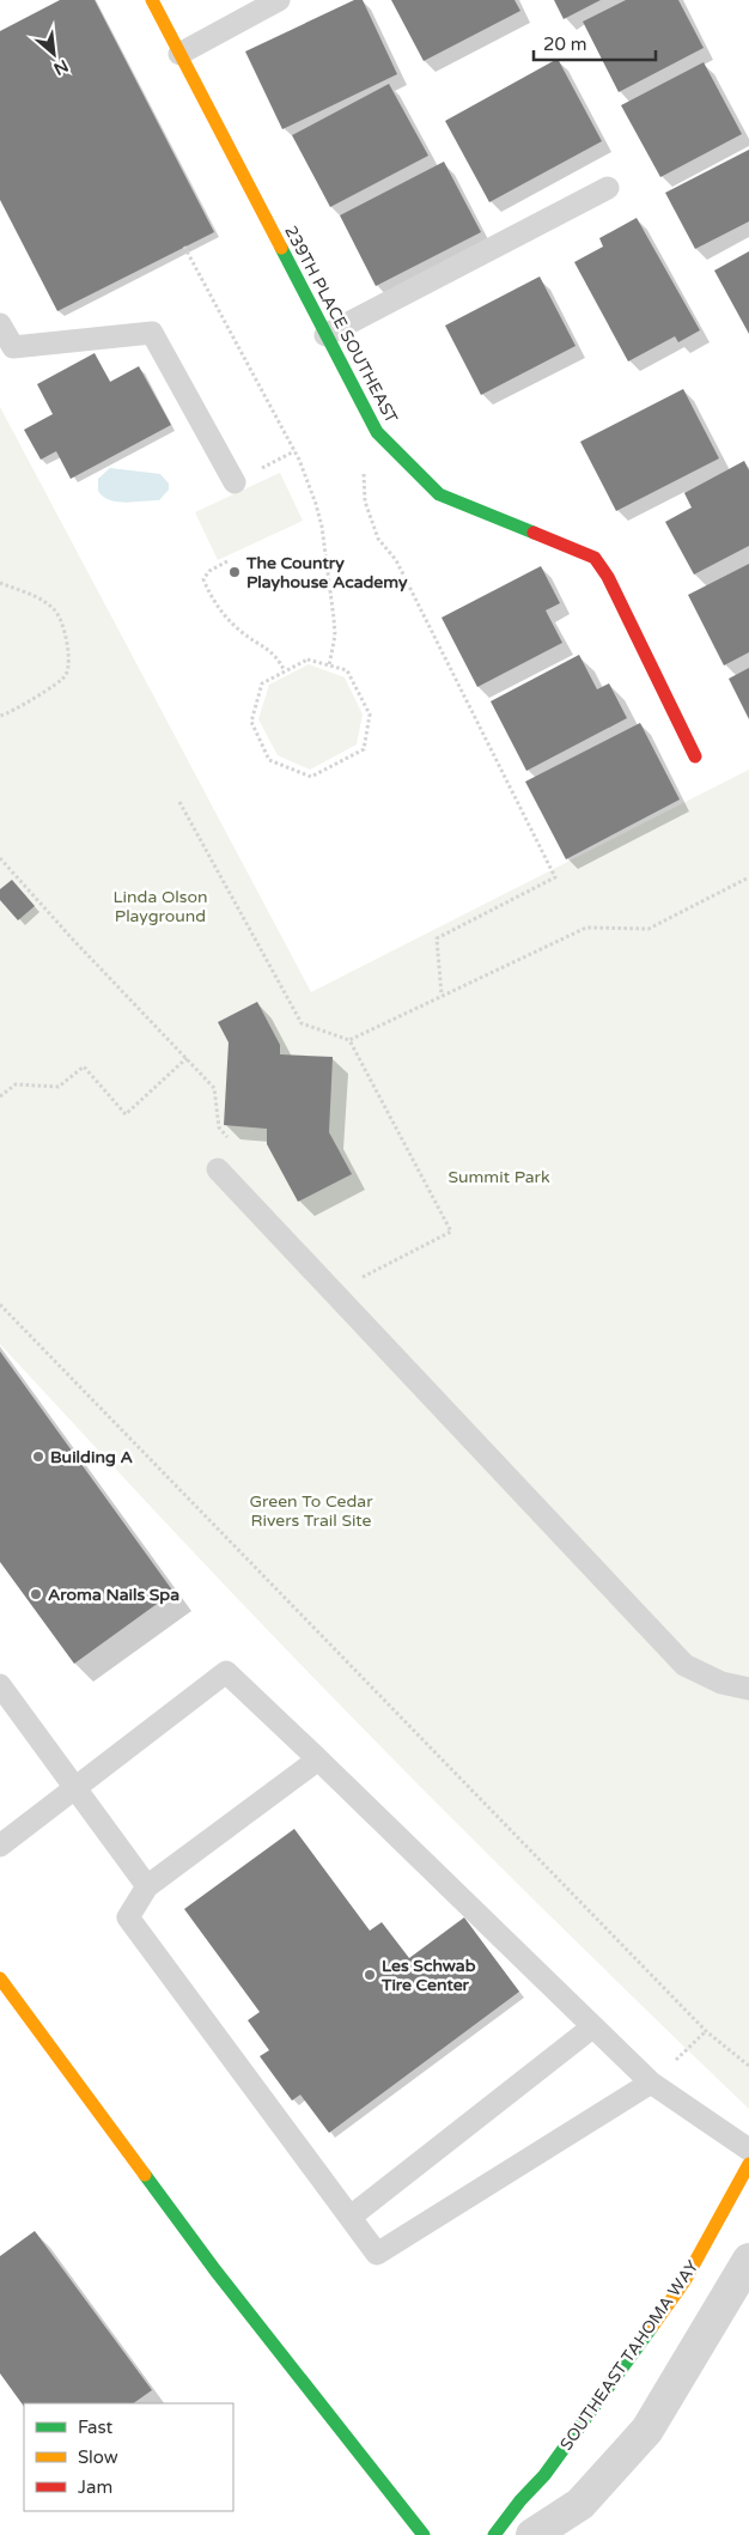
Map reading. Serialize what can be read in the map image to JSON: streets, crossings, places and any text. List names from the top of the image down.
{
  "streets": {
    "street": ["239TH PLACE SOUTHEAST", "SOUTHEAST TAHOMA WAY"]
  },
  "parks": ["Linda Olson Playground", "Summit Park", "Green To Cedar Rivers Trail Site"],
  "places": [
    "The Country Playhouse Academy",
    "Building A",
    "Aroma Nails Spa",
    "Les Schwab Tire Center"
  ],
  "legend": ["Fast", "Slow", "Jam"],
  "scale_bar": "20 m",
  "north": "bottom right"
}
